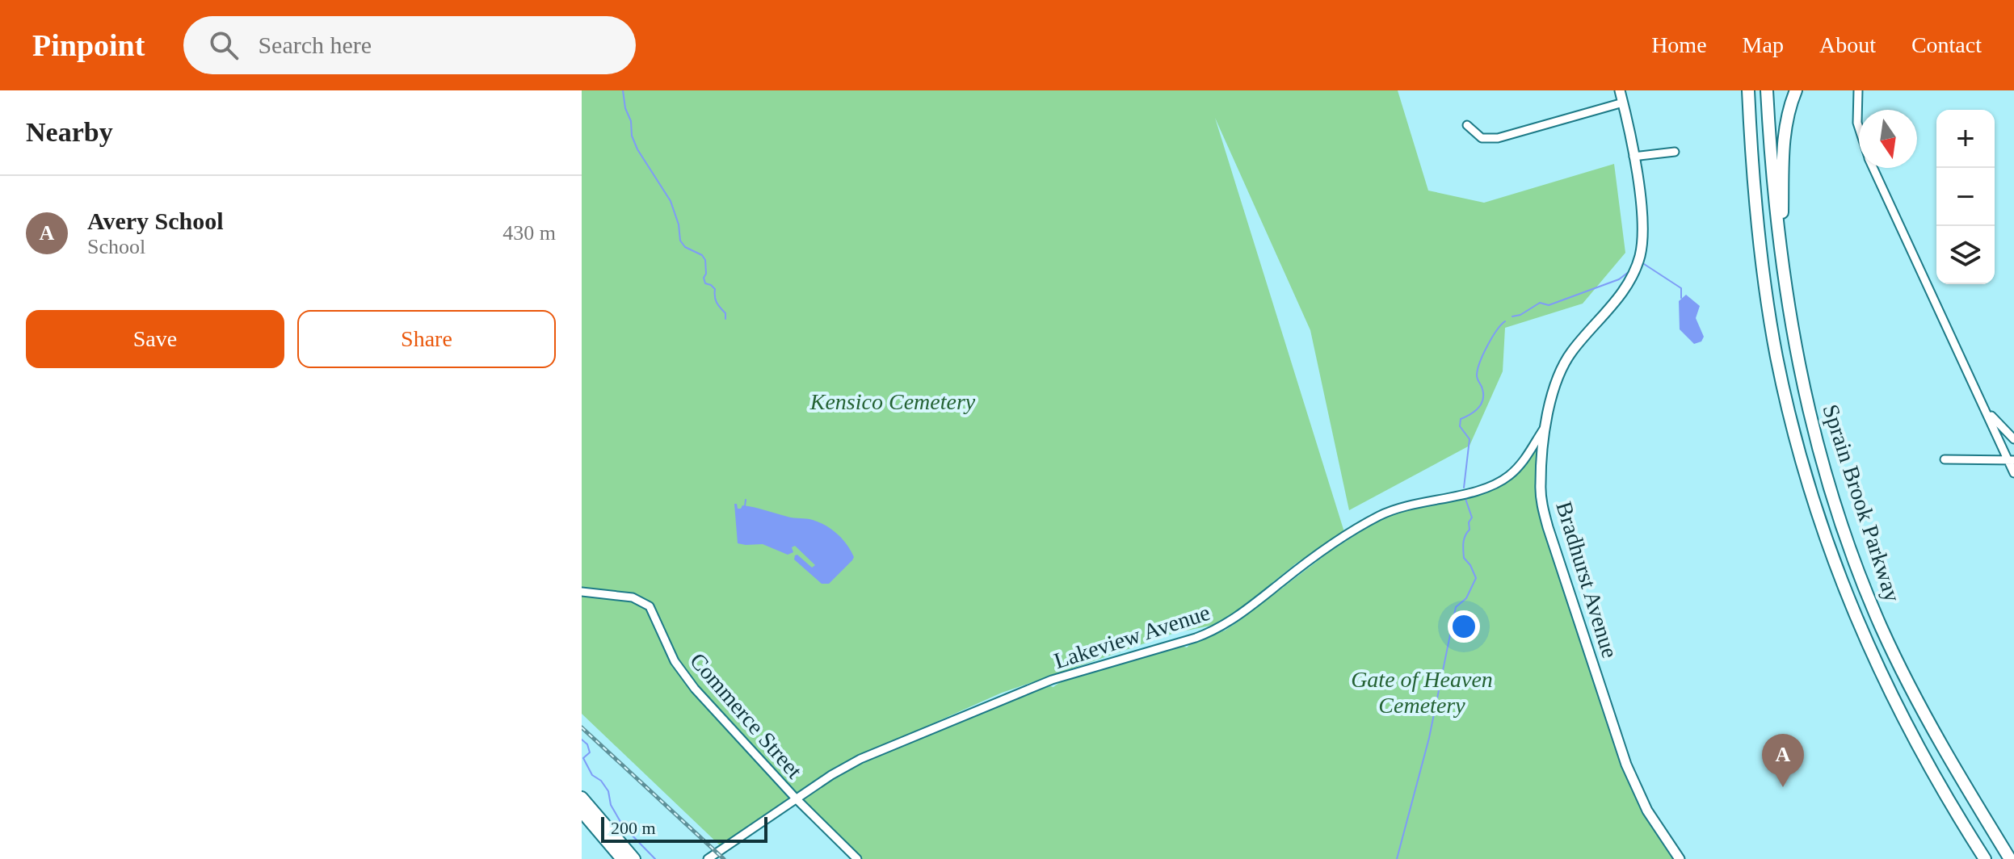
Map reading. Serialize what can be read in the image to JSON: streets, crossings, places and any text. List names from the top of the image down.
{
  "streets": {
    "highway": ["Sprain Brook Parkway"],
    "main road": ["Bradhurst Avenue"],
    "street": ["Lakeview Avenue", "Commerce Street"]
  },
  "crossings": [
    ["Bradhurst Avenue", "Lakeview Avenue"],
    ["Lakeview Avenue", "Commerce Street"]
  ],
  "parks": ["Kensico Cemetery", "Gate of Heaven Cemetery"],
  "scale_bar": "200 m",
  "north": "bottom",
  "page": {
    "header": "Pinpoint",
    "search": "Search here",
    "nav": [
      "Home",
      "Map",
      "About",
      "Contact"
    ],
    "heading": "Nearby",
    "map_buttons": ["+", "−"],
    "list": [
      {
        "mark": "A",
        "name": "Avery School",
        "note": "School",
        "value": "430 m"
      }
    ],
    "buttons": ["Save", "Share"],
    "pins": "A",
    "scale": "200 m"
  }
}
